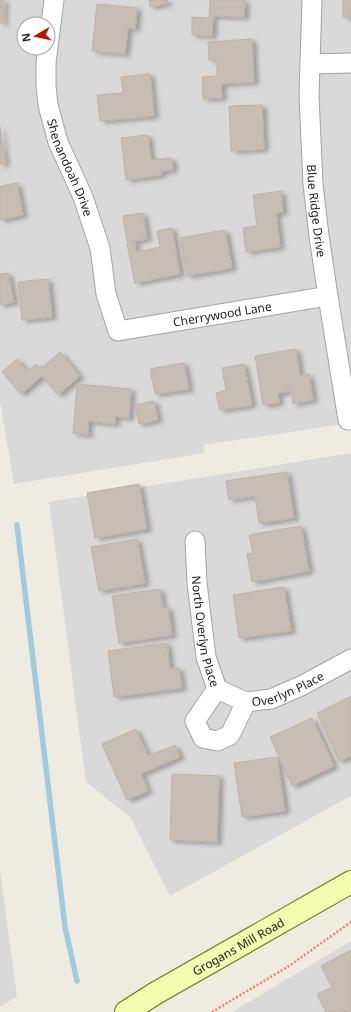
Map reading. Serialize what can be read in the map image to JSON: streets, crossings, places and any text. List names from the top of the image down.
{
  "streets": {
    "street": [
      "Shenandoah Drive",
      "Blue Ridge Drive",
      "Cherrywood Lane",
      "North Overlyn Place",
      "Overlyn Place",
      "Grogans Mill Road"
    ]
  },
  "crossings": [
    ["Shenandoah Drive", "Cherrywood Lane"],
    ["Blue Ridge Drive", "Cherrywood Lane"],
    ["North Overlyn Place", "Overlyn Place"]
  ],
  "north": "left"
}
